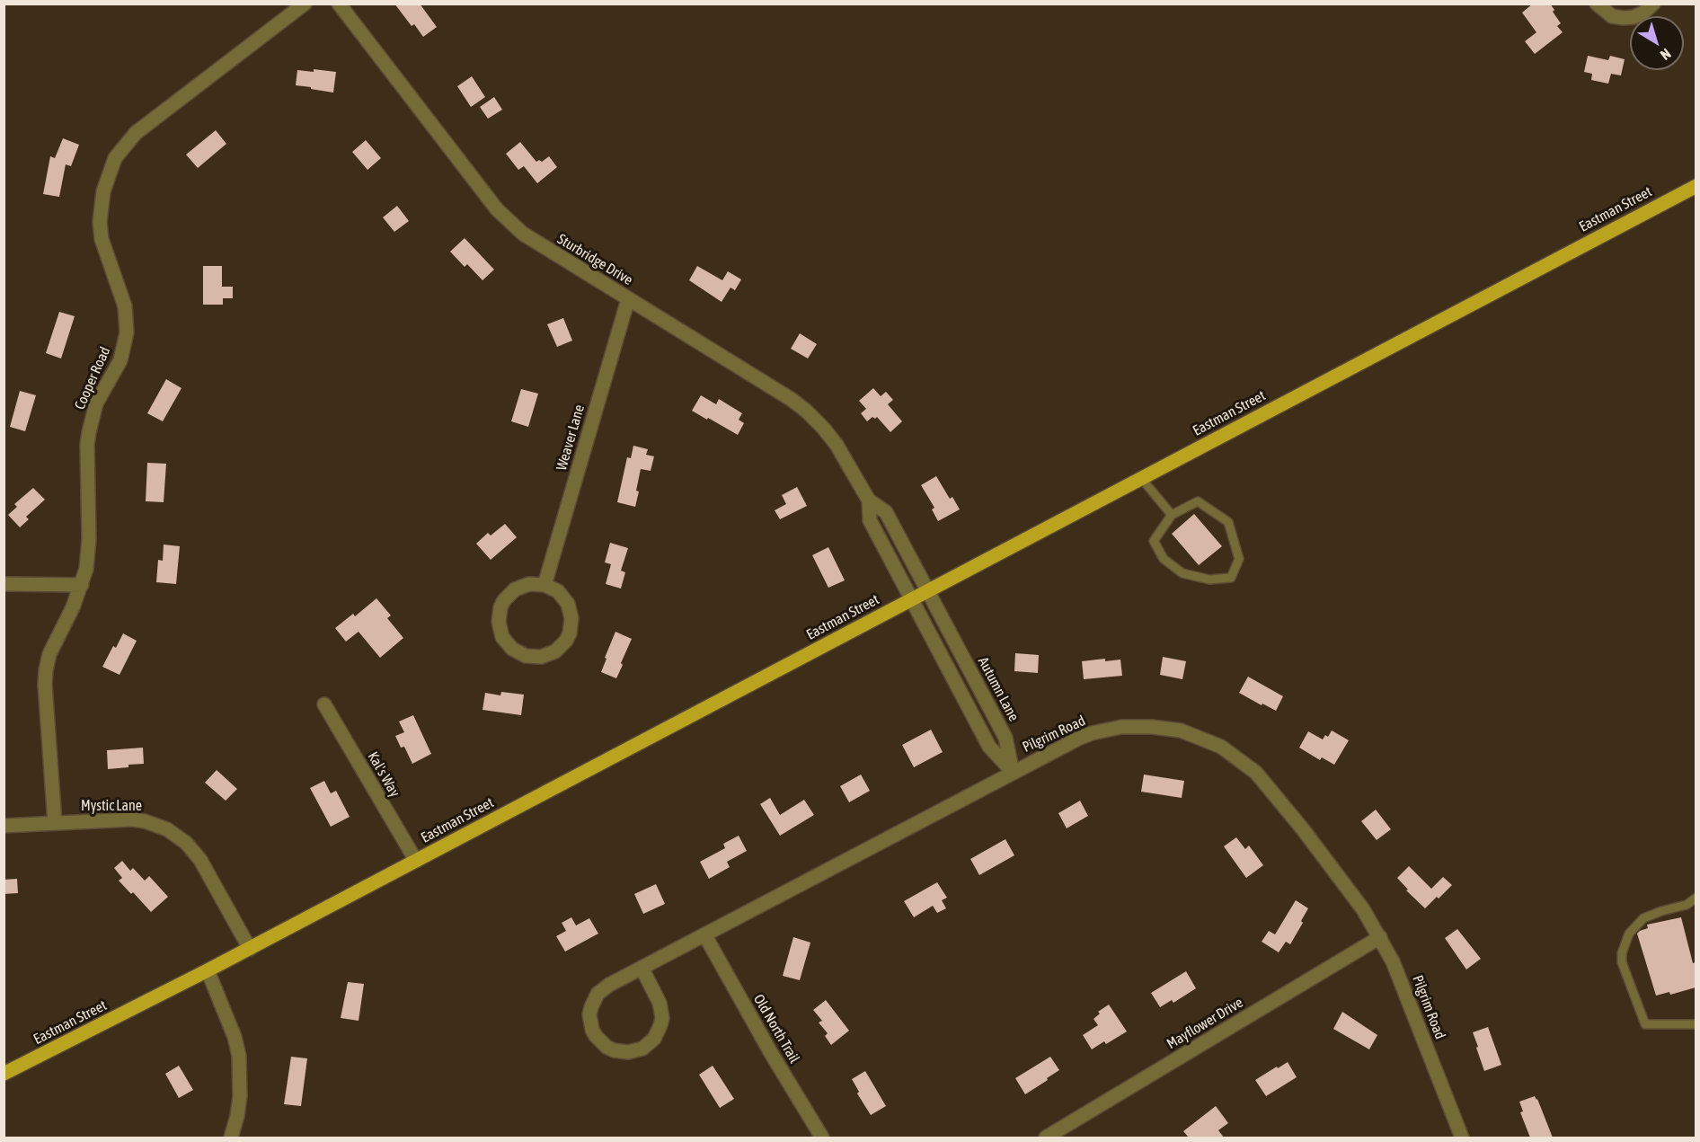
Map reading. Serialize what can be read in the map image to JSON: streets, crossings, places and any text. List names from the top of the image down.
{
  "streets": {
    "main road": ["Eastman Street"],
    "street": [
      "Sturbridge Drive",
      "Cooper Road",
      "Weaver Lane",
      "Autumn Lane",
      "Pilgrim Road",
      "Kal's Way",
      "Mystic Lane",
      "Mayflower Drive",
      "Old North Trail"
    ]
  },
  "crossings": [
    ["Eastman Street", "Sturbridge Drive"],
    ["Eastman Street", "Autumn Lane"],
    ["Eastman Street", "Kal's Way"],
    ["Eastman Street", "Mystic Lane"],
    ["Sturbridge Drive", "Weaver Lane"],
    ["Sturbridge Drive", "Autumn Lane"],
    ["Cooper Road", "Mystic Lane"],
    ["Autumn Lane", "Pilgrim Road"],
    ["Pilgrim Road", "Mayflower Drive"],
    ["Pilgrim Road", "Old North Trail"]
  ],
  "north": "bottom right"
}
